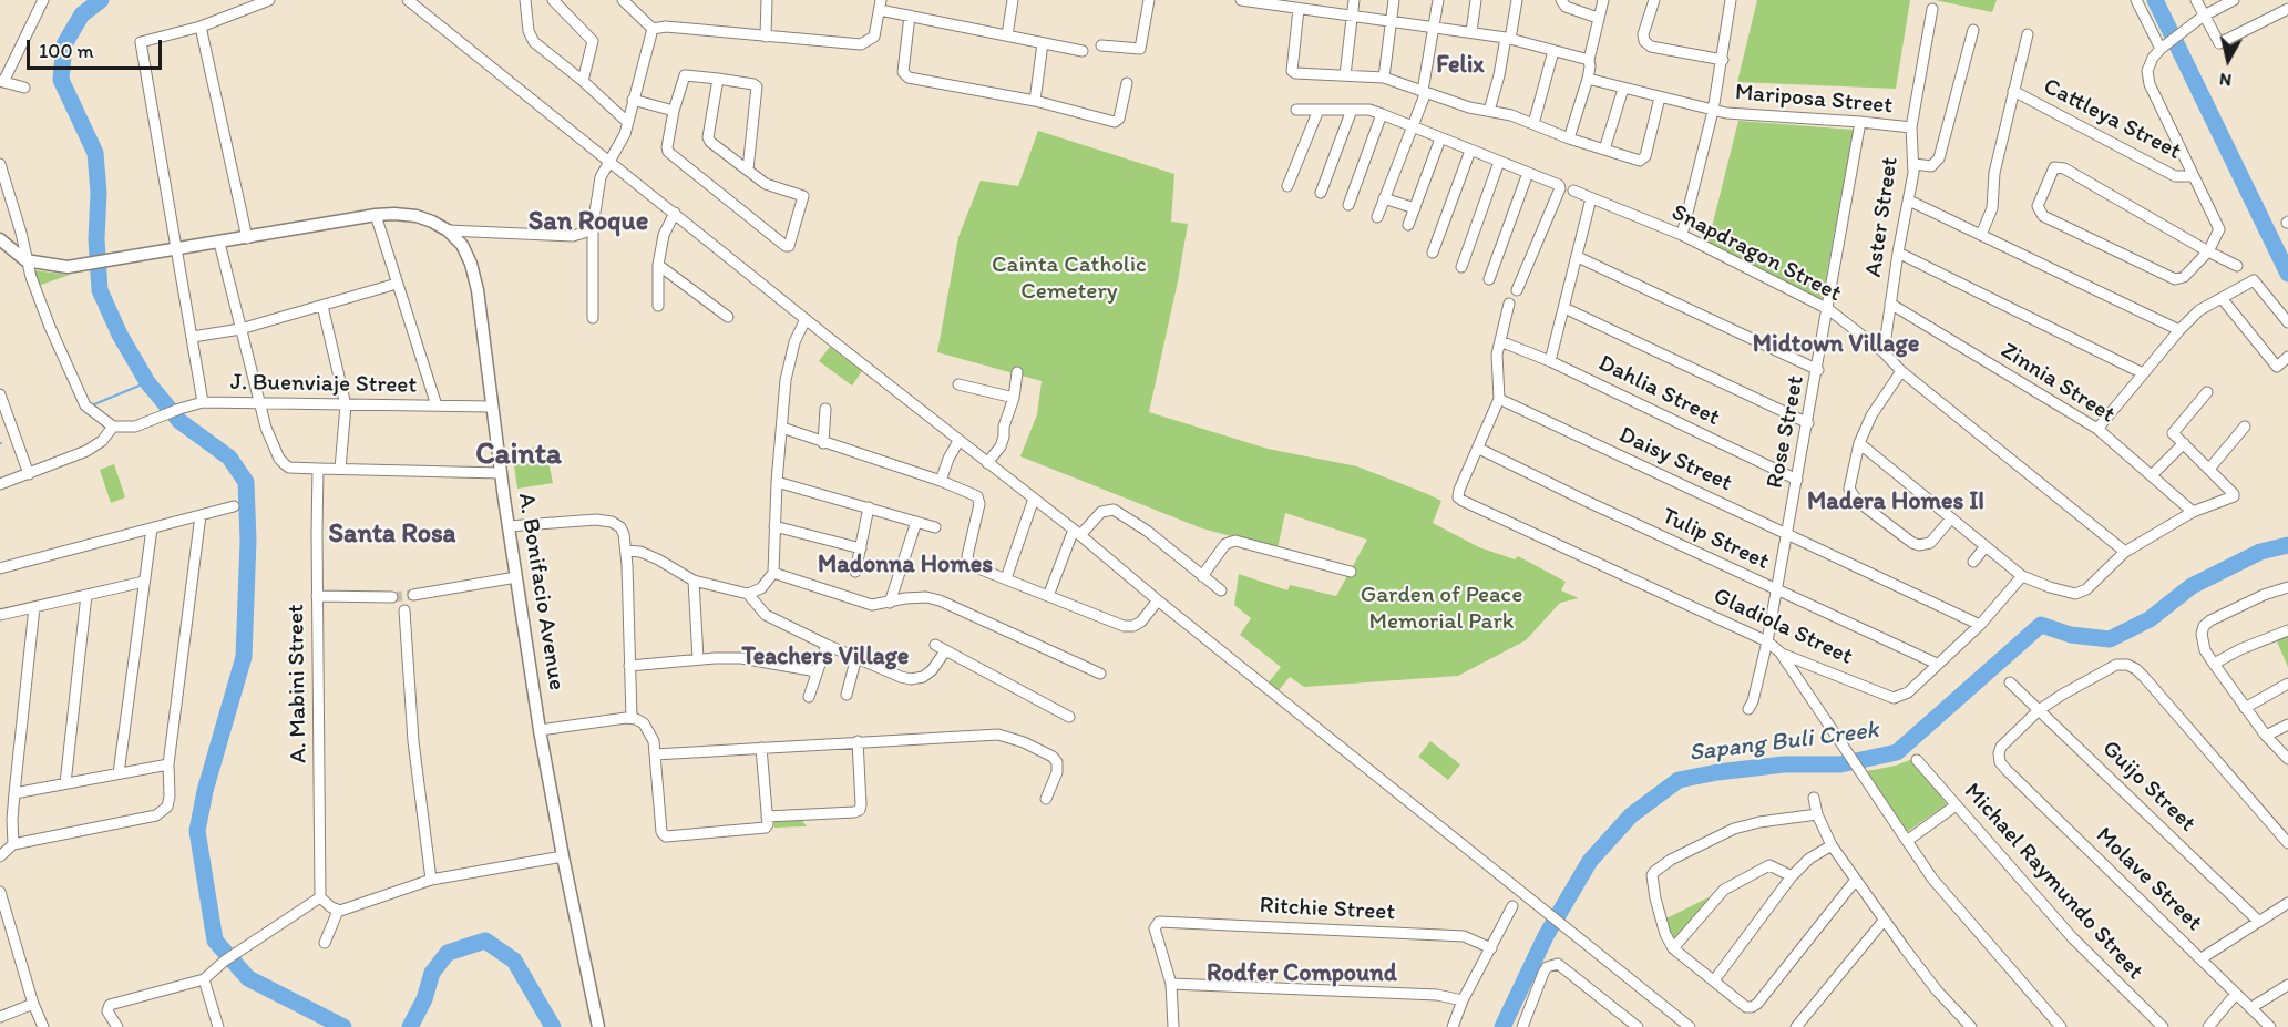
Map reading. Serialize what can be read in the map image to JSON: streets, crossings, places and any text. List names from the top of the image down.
{
  "streets": {
    "main road": ["A. Bonifacio Avenue"],
    "street": [
      "Mariposa Street",
      "Cattleya Street",
      "Aster Street",
      "Snapdragon Street",
      "Zinnia Street",
      "J. Buenviaje Street",
      "Dahlia Street",
      "Rose Street",
      "Daisy Street",
      "Tulip Street",
      "Gladiola Street",
      "A. Mabini Street",
      "Guijo Street",
      "Molave Street",
      "Michael Raymundo Street",
      "Ritchie Street"
    ]
  },
  "crossings": [
    ["Mariposa Street", "Aster Street"],
    ["Mariposa Street", "Rose Street"],
    ["Aster Street", "Snapdragon Street"],
    ["Aster Street", "Zinnia Street"],
    ["Snapdragon Street", "Rose Street"],
    ["J. Buenviaje Street", "A. Bonifacio Avenue"],
    ["Dahlia Street", "Rose Street"],
    ["Rose Street", "Daisy Street"],
    ["Rose Street", "Tulip Street"],
    ["Rose Street", "Gladiola Street"],
    ["Daisy Street", "Gladiola Street"],
    ["Tulip Street", "Gladiola Street"],
    ["Guijo Street", "Molave Street"]
  ],
  "districts": [
    "Felix",
    "San Roque",
    "Midtown Village",
    "Cainta",
    "Madera Homes II",
    "Santa Rosa",
    "Madonna Homes",
    "Teachers Village",
    "Rodfer Compound"
  ],
  "water": ["Sapang Buli Creek"],
  "parks": ["Cainta Catholic Cemetery", "Garden of Peace Memorial Park"],
  "scale_bar": "100 m",
  "north": "bottom"
}
